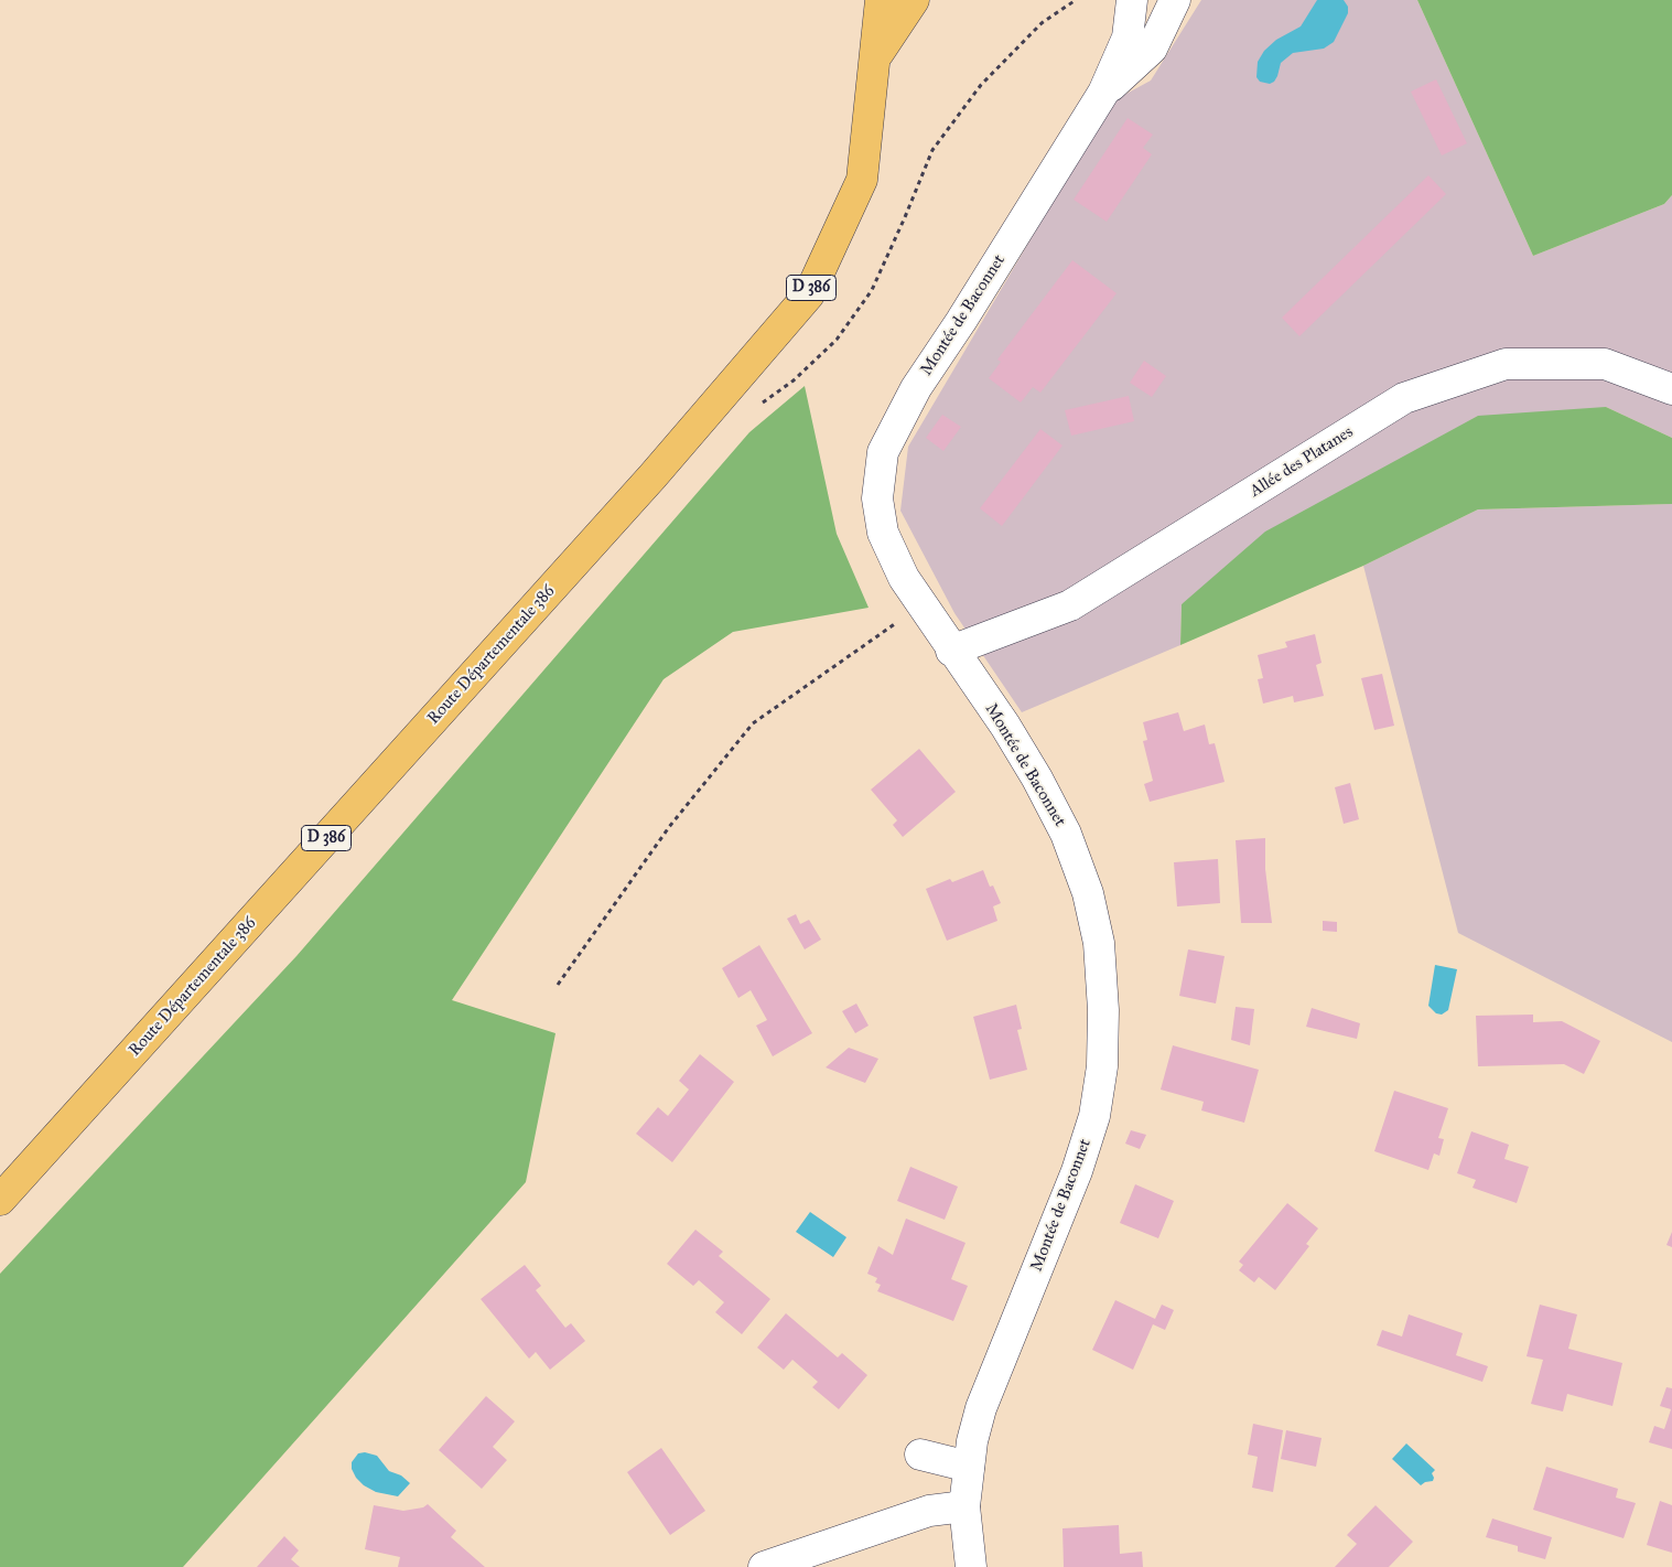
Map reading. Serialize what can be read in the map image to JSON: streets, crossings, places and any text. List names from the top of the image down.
{
  "streets": {
    "main road": ["D 386", "Route Départementale 386"],
    "street": ["Montée de Baconnet", "Allée des Platanes"]
  },
  "crossings": [
    ["Montée de Baconnet", "Allée des Platanes"]
  ]
}
